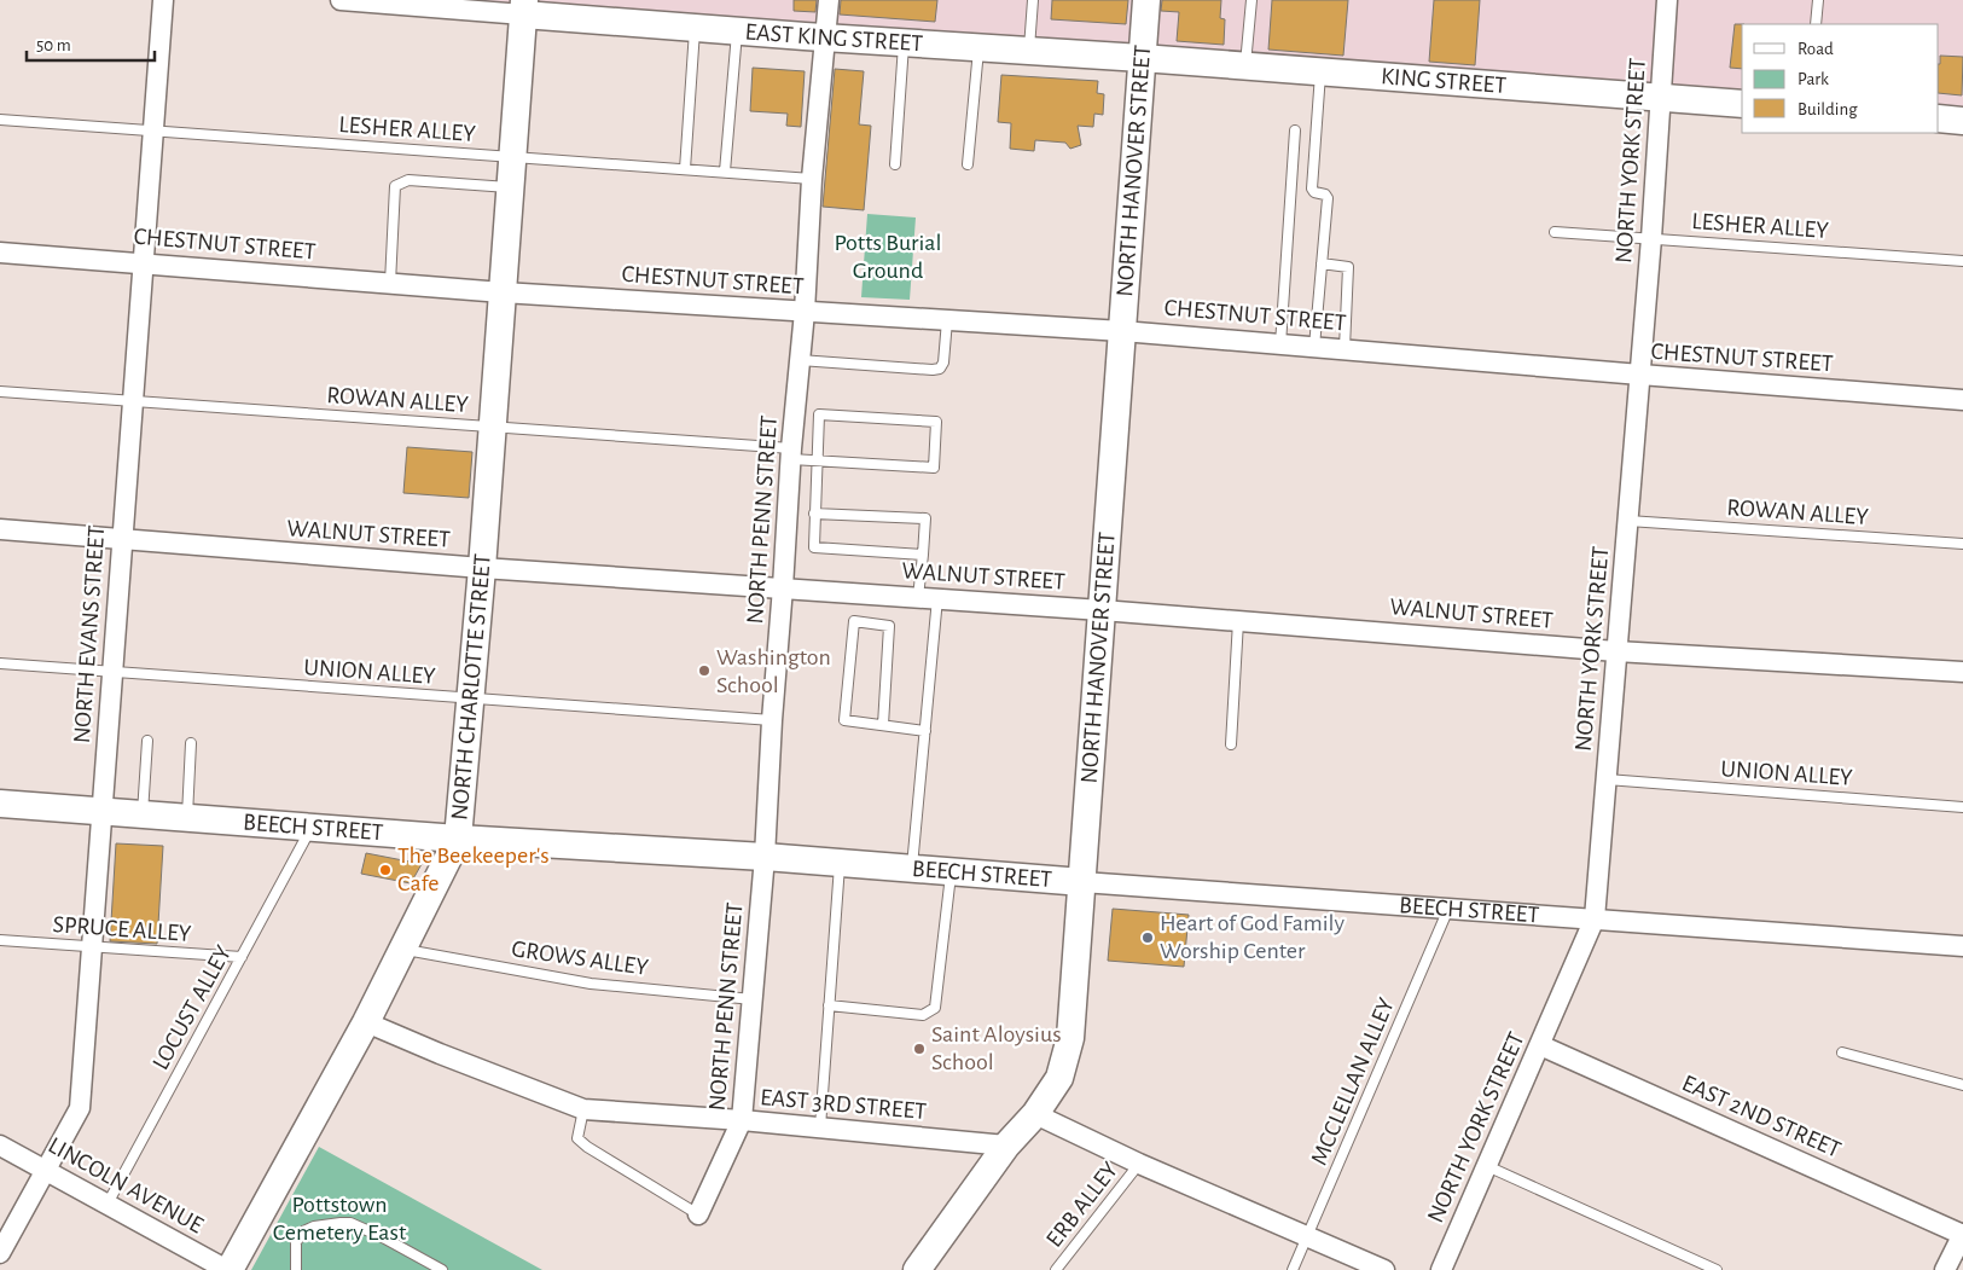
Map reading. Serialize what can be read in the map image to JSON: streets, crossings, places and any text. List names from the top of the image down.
{
  "streets": {
    "main road": [
      "EAST KING STREET",
      "KING STREET",
      "NORTH HANOVER STREET",
      "NORTH CHARLOTTE STREET",
      "BEECH STREET"
    ],
    "street": [
      "NORTH YORK STREET",
      "CHESTNUT STREET",
      "NORTH PENN STREET",
      "WALNUT STREET",
      "NORTH EVANS STREET",
      "EAST 3RD STREET",
      "EAST 2ND STREET",
      "LINCOLN AVENUE"
    ],
    "lane": [
      "LESHER ALLEY",
      "ROWAN ALLEY",
      "UNION ALLEY",
      "SPRUCE ALLEY",
      "GROWS ALLEY",
      "LOCUST ALLEY",
      "MCCLELLAN ALLEY",
      "ERB ALLEY"
    ]
  },
  "crossings": [
    ["EAST KING STREET", "KING STREET"],
    ["EAST KING STREET", "NORTH HANOVER STREET"],
    ["EAST KING STREET", "NORTH PENN STREET"],
    ["EAST KING STREET", "NORTH CHARLOTTE STREET"],
    ["KING STREET", "NORTH YORK STREET"],
    ["KING STREET", "NORTH HANOVER STREET"],
    ["LESHER ALLEY", "NORTH YORK STREET"],
    ["LESHER ALLEY", "NORTH PENN STREET"],
    ["LESHER ALLEY", "NORTH EVANS STREET"],
    ["LESHER ALLEY", "NORTH CHARLOTTE STREET"],
    ["NORTH YORK STREET", "CHESTNUT STREET"],
    ["NORTH YORK STREET", "ROWAN ALLEY"],
    ["NORTH YORK STREET", "WALNUT STREET"],
    ["NORTH YORK STREET", "UNION ALLEY"],
    ["NORTH YORK STREET", "BEECH STREET"],
    ["NORTH YORK STREET", "EAST 2ND STREET"],
    ["NORTH HANOVER STREET", "CHESTNUT STREET"],
    ["NORTH HANOVER STREET", "WALNUT STREET"],
    ["NORTH HANOVER STREET", "BEECH STREET"],
    ["NORTH HANOVER STREET", "EAST 3RD STREET"],
    ["CHESTNUT STREET", "NORTH PENN STREET"],
    ["CHESTNUT STREET", "NORTH EVANS STREET"],
    ["CHESTNUT STREET", "NORTH CHARLOTTE STREET"],
    ["ROWAN ALLEY", "NORTH PENN STREET"],
    ["ROWAN ALLEY", "NORTH EVANS STREET"],
    ["ROWAN ALLEY", "NORTH CHARLOTTE STREET"],
    ["NORTH PENN STREET", "WALNUT STREET"],
    ["NORTH PENN STREET", "UNION ALLEY"],
    ["NORTH PENN STREET", "BEECH STREET"],
    ["NORTH PENN STREET", "GROWS ALLEY"],
    ["NORTH PENN STREET", "EAST 3RD STREET"],
    ["WALNUT STREET", "NORTH EVANS STREET"],
    ["WALNUT STREET", "NORTH CHARLOTTE STREET"],
    ["NORTH EVANS STREET", "UNION ALLEY"],
    ["NORTH EVANS STREET", "BEECH STREET"],
    ["NORTH EVANS STREET", "SPRUCE ALLEY"],
    ["NORTH EVANS STREET", "LINCOLN AVENUE"],
    ["UNION ALLEY", "NORTH CHARLOTTE STREET"],
    ["NORTH CHARLOTTE STREET", "BEECH STREET"],
    ["NORTH CHARLOTTE STREET", "GROWS ALLEY"],
    ["NORTH CHARLOTTE STREET", "EAST 3RD STREET"],
    ["NORTH CHARLOTTE STREET", "LINCOLN AVENUE"],
    ["BEECH STREET", "LOCUST ALLEY"],
    ["BEECH STREET", "MCCLELLAN ALLEY"],
    ["SPRUCE ALLEY", "LOCUST ALLEY"],
    ["LOCUST ALLEY", "LINCOLN AVENUE"]
  ],
  "parks": ["Potts Burial Ground", "Pottstown Cemetery East"],
  "places": [
    "Washington School",
    "The Beekeeper's Cafe",
    "Heart of God Family Worship Center",
    "Saint Aloysius School"
  ],
  "legend": ["Road", "Park", "Building"],
  "scale_bar": "50 m"
}
